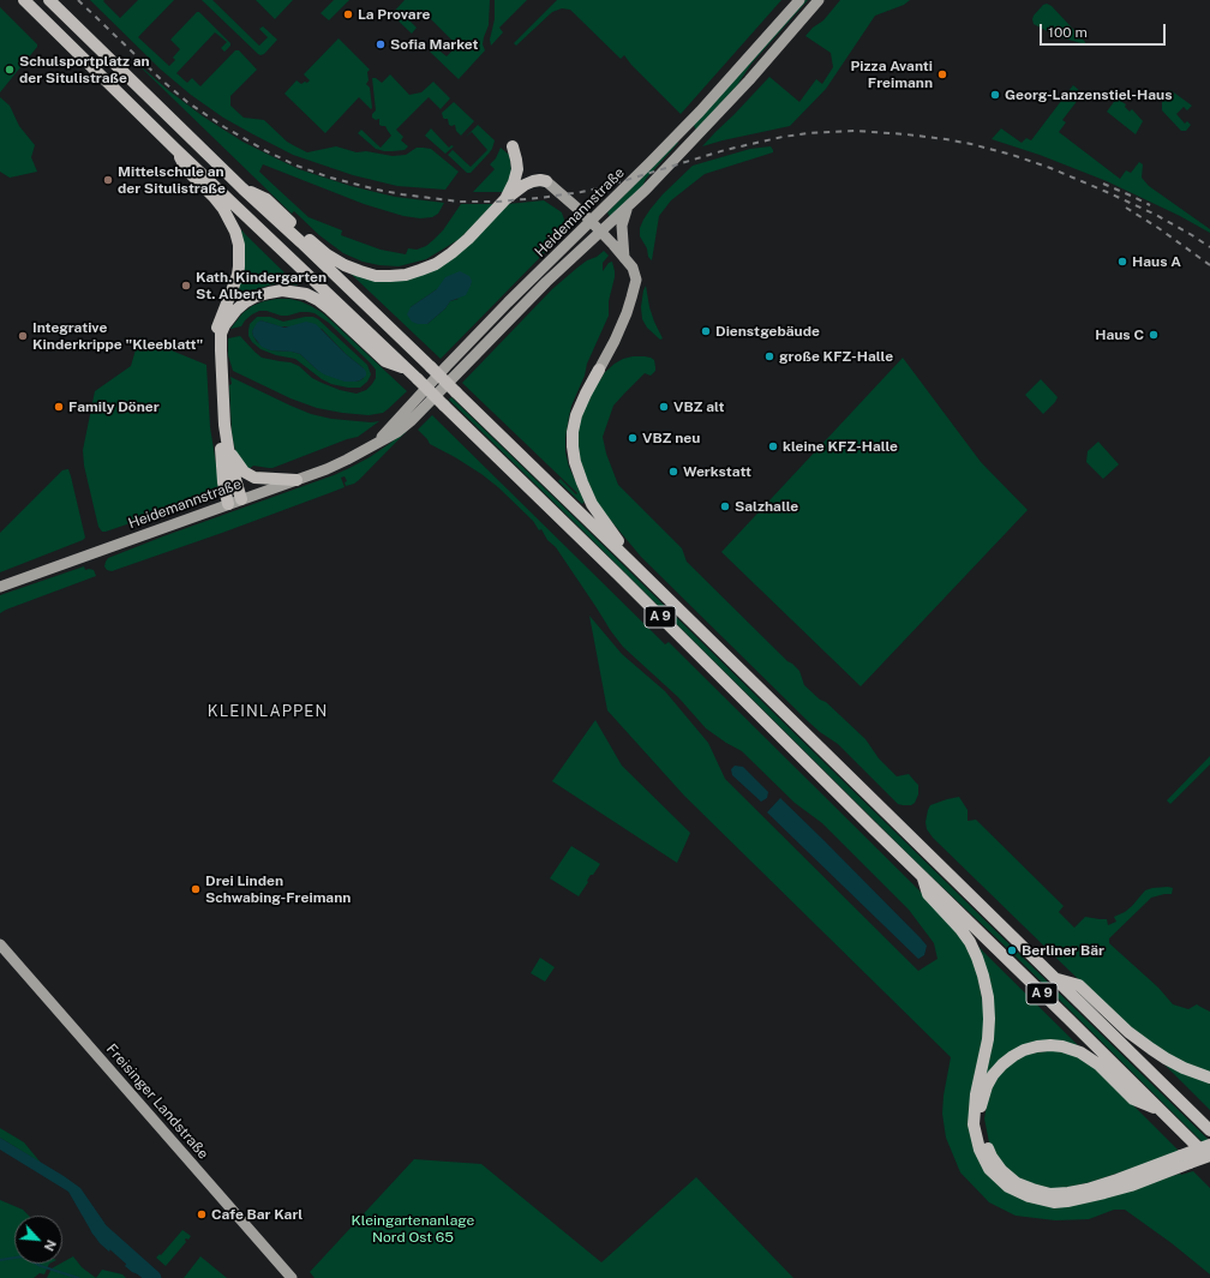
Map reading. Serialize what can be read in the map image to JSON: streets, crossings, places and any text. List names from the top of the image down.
{
  "streets": {
    "highway": ["A 9"],
    "main road": ["Heidemannstraße", "Freisinger Landstraße"]
  },
  "districts": ["KLEINLAPPEN"],
  "parks": ["Kleingartenanlage Nord Ost 65"],
  "places": [
    "La Provare",
    "Sofia Market",
    "Schulsportplatz an der Situlistraße",
    "Pizza Avanti Freimann",
    "Georg-Lanzenstiel-Haus",
    "Mittelschule an der Situlistraße",
    "Haus A",
    "Kath. Kindergarten St. Albert",
    "Dienstgebäude",
    "Haus C",
    "Integrative Kinderkrippe \"Kleeblatt\"",
    "große KFZ-Halle",
    "Family Döner",
    "VBZ alt",
    "VBZ neu",
    "kleine KFZ-Halle",
    "Werkstatt",
    "Salzhalle",
    "Drei Linden Schwabing-Freimann",
    "Berliner Bär",
    "Cafe Bar Karl"
  ],
  "scale_bar": "100 m",
  "north": "bottom right"
}
